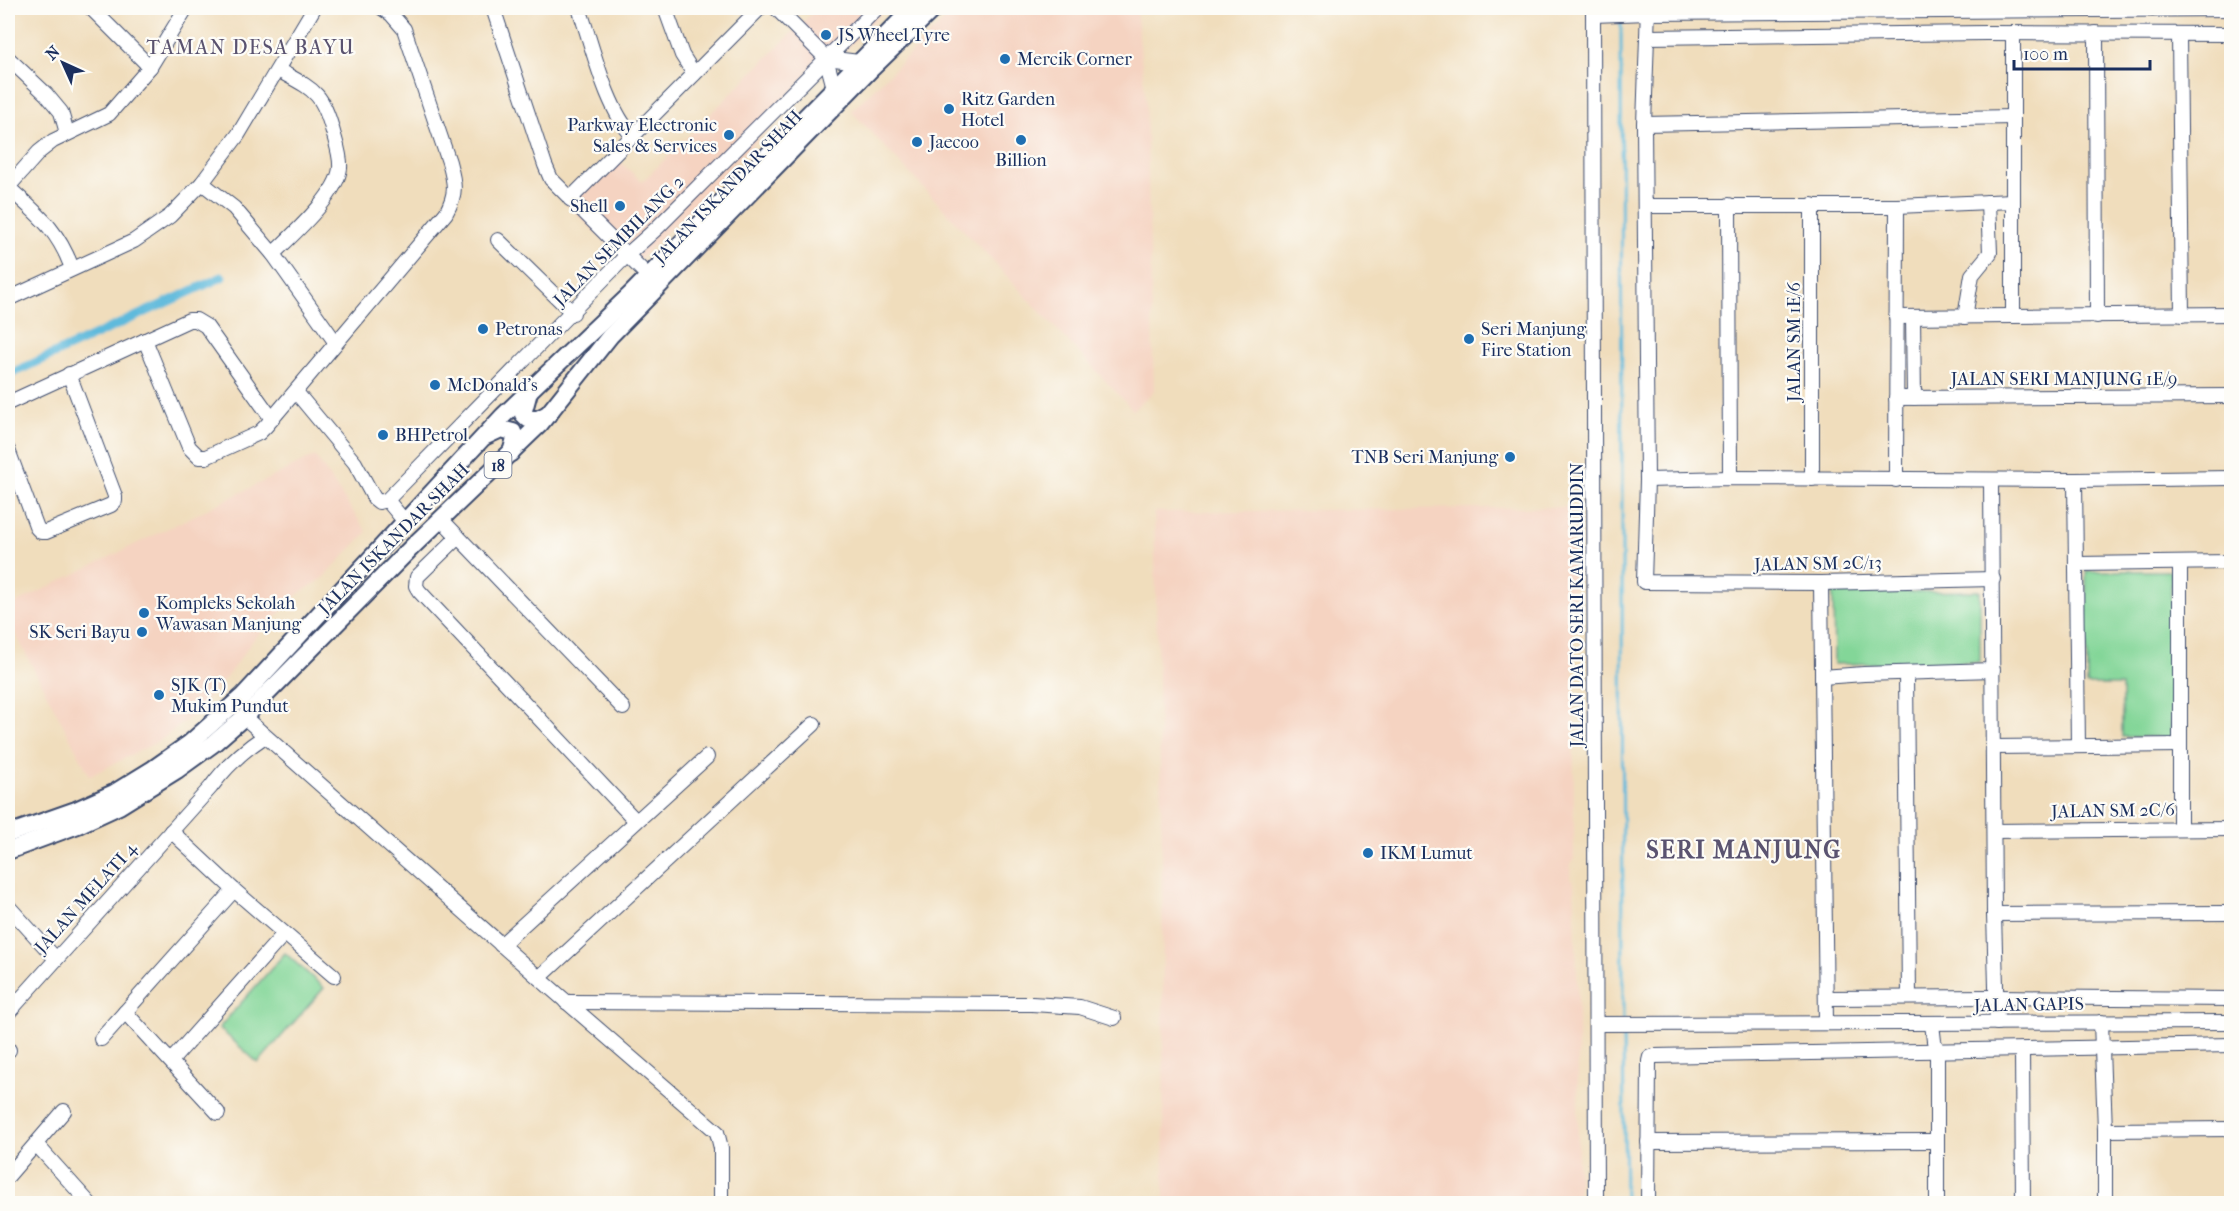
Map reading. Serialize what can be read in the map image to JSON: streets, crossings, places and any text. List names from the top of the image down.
{
  "streets": {
    "main road": ["JALAN ISKANDAR SHAH", "18"],
    "street": [
      "JALAN SEMBILANG 2",
      "JALAN SM 1E/6",
      "JALAN SERI MANJUNG 1E/9",
      "JALAN SM 2C/13",
      "JALAN DATO SERI KAMARUDDIN",
      "JALAN SM 2C/6",
      "JALAN MELATI 4",
      "JALAN GAPIS"
    ]
  },
  "crossings": [
    ["JALAN DATO SERI KAMARUDDIN", "JALAN GAPIS"]
  ],
  "districts": ["TAMAN DESA BAYU", "SERI MANJUNG"],
  "places": [
    "JS Wheel Tyre",
    "Mercik Corner",
    "Ritz Garden Hotel",
    "Parkway Electronic Sales & Services",
    "Billion",
    "Jaecoo",
    "Shell",
    "Petronas",
    "Seri Manjung Fire Station",
    "McDonald's",
    "BHPetrol",
    "TNB Seri Manjung",
    "Kompleks Sekolah Wawasan Manjung",
    "SK Seri Bayu",
    "SJK (T) Mukim Pundut",
    "IKM Lumut"
  ],
  "scale_bar": "100 m",
  "north": "top left"
}
